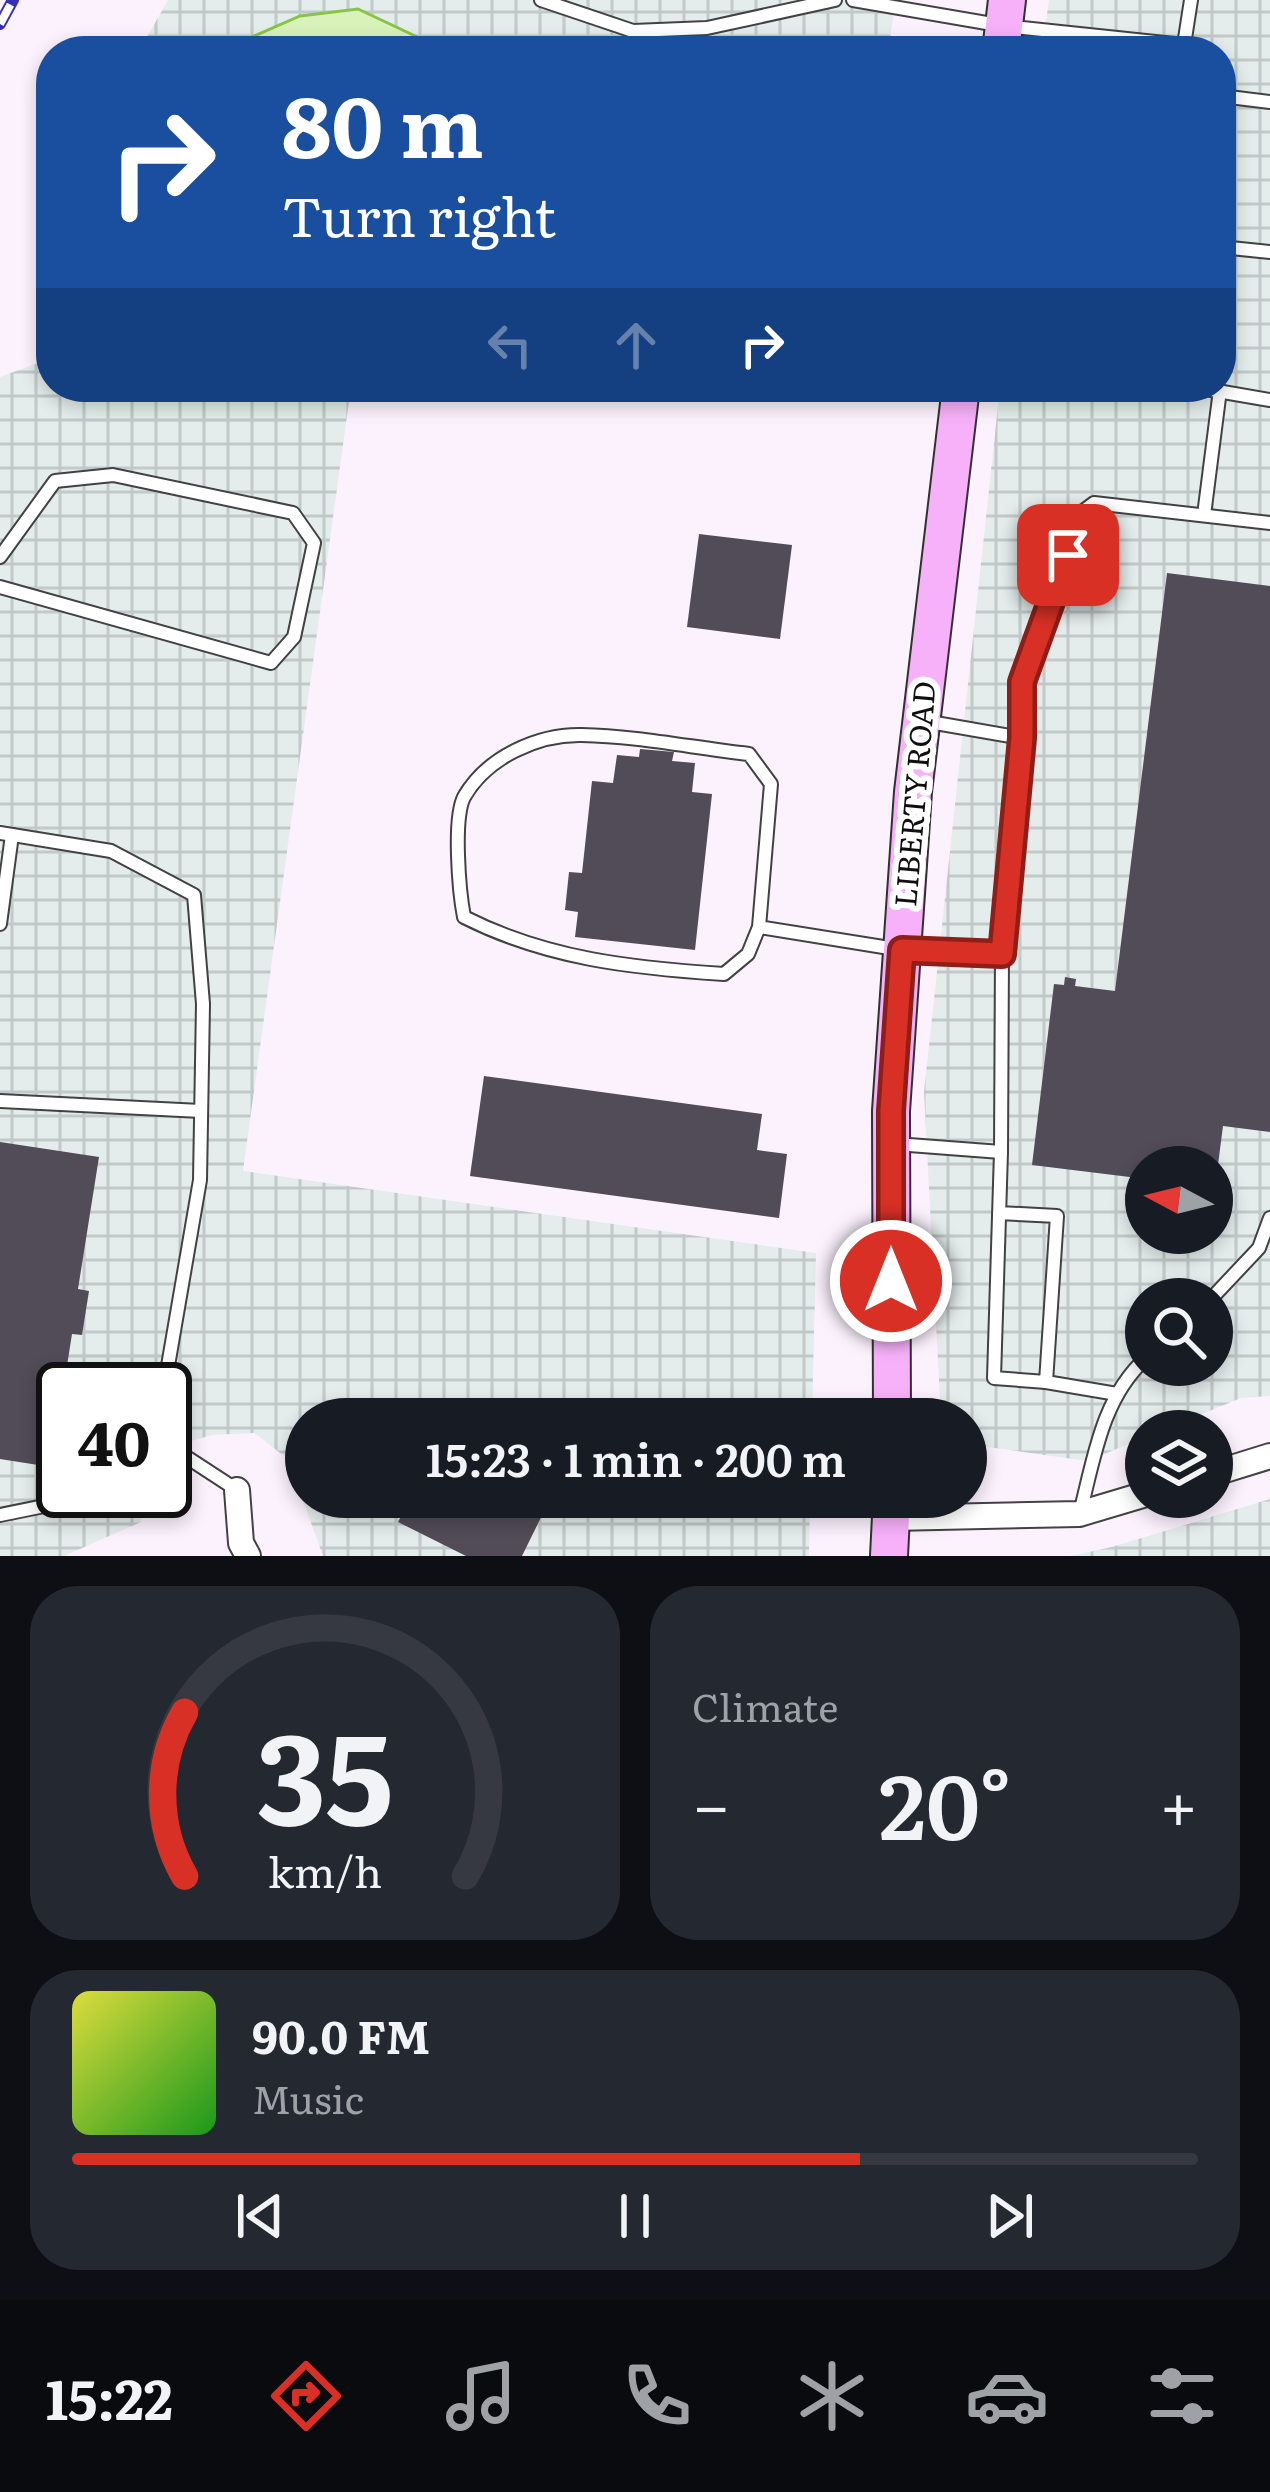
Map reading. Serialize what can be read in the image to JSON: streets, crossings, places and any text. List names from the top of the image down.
{
  "streets": {
    "street": ["LIBERTY ROAD"]
  },
  "north": "left",
  "page": {
    "turn": ["80 m", "Turn right"],
    "limit": "40",
    "trip": "15:23 · 1 min · 200 m",
    "tile": "Climate",
    "heat": ["−", "20°", "+"],
    "song": ["90.0 FM", "Music"],
    "tabs": "15:22",
    "gauge": ["35", "km/h"]
  }
}
